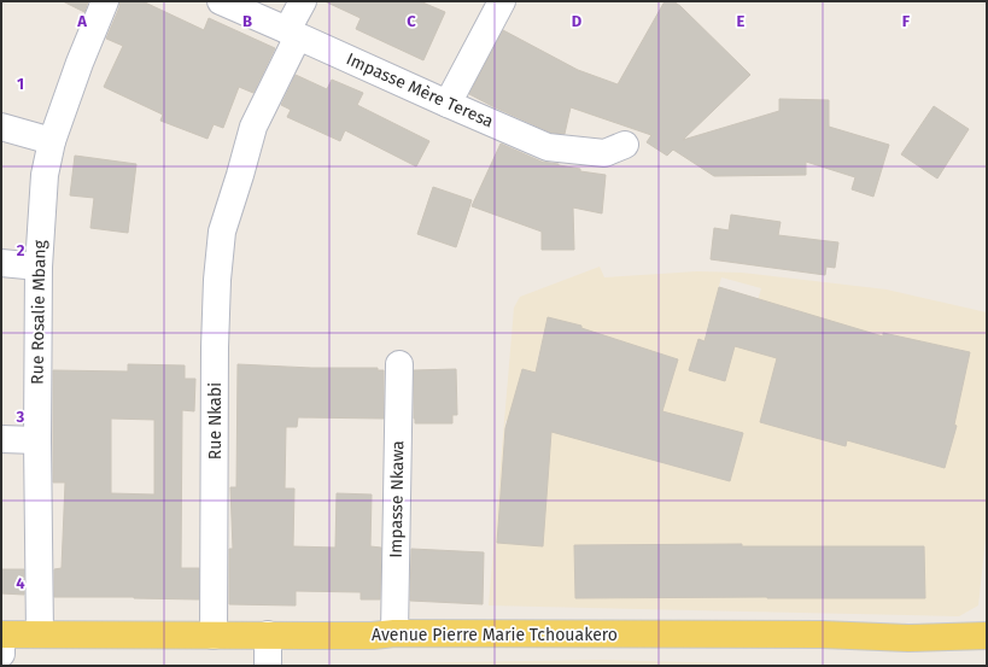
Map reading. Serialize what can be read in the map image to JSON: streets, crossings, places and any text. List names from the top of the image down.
{
  "streets": {
    "main road": ["Avenue Pierre Marie Tchouakero"],
    "street": [
      "Impasse Mère Teresa",
      "Rue Rosalie Mbang",
      "Rue Nkabi",
      "Impasse Nkawa"
    ]
  },
  "crossings": [
    ["Impasse Mère Teresa", "Rue Nkabi"],
    ["Rue Rosalie Mbang", "Avenue Pierre Marie Tchouakero"],
    ["Rue Nkabi", "Avenue Pierre Marie Tchouakero"],
    ["Impasse Nkawa", "Avenue Pierre Marie Tchouakero"]
  ],
  "grid": {
    "columns": [
      "A",
      "B",
      "C",
      "D",
      "E",
      "F"
    ],
    "rows": [
      "1",
      "2",
      "3",
      "4"
    ]
  }
}
